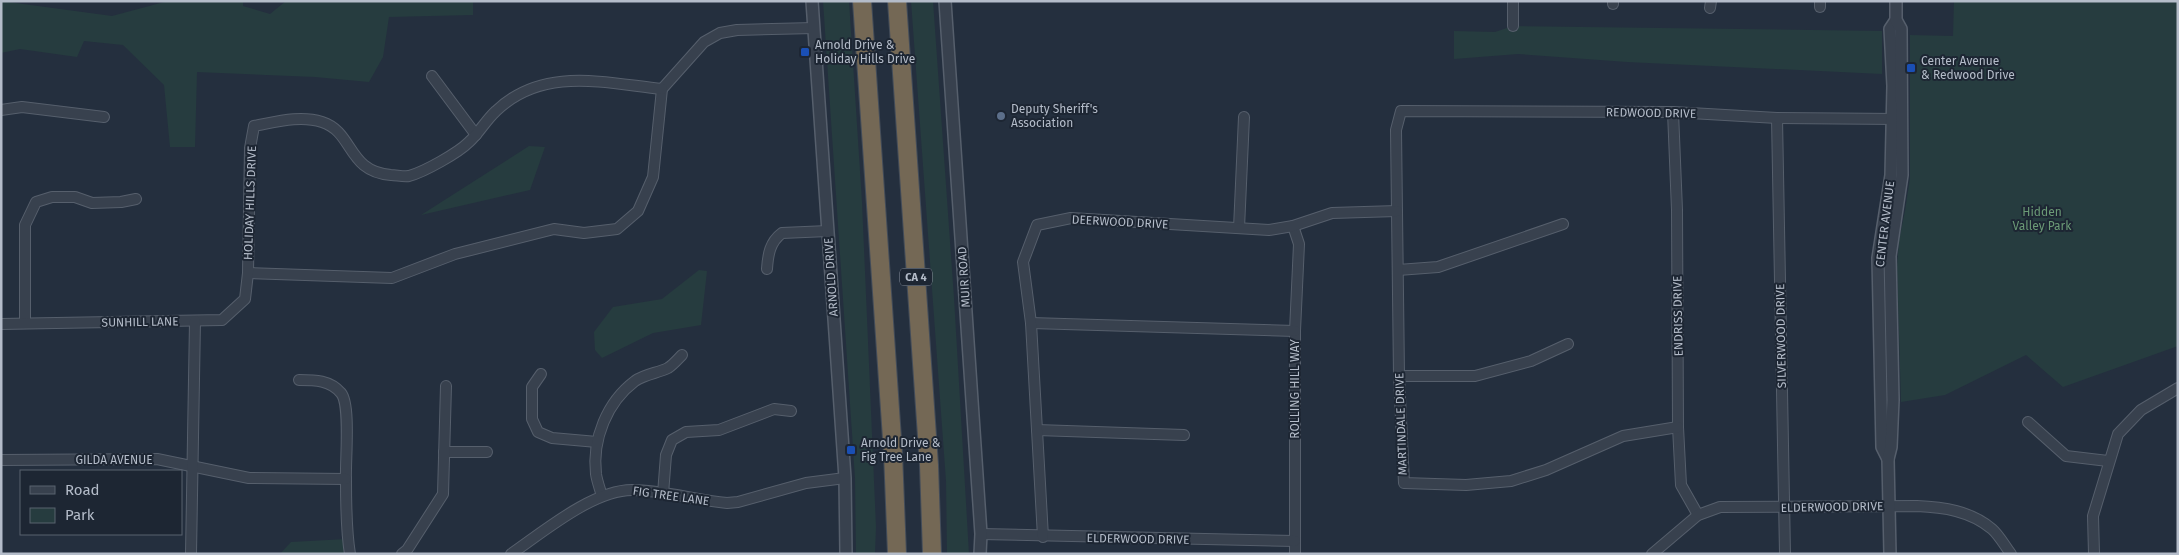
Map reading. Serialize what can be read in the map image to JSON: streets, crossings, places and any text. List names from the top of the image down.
{
  "streets": {
    "highway": ["CA 4"],
    "street": [
      "REDWOOD DRIVE",
      "HOLIDAY HILLS DRIVE",
      "DEERWOOD DRIVE",
      "CENTER AVENUE",
      "ARNOLD DRIVE",
      "MUIR ROAD",
      "ENDRISS DRIVE",
      "SUNHILL LANE",
      "SILVERWOOD DRIVE",
      "ROLLING HILL WAY",
      "MARTINDALE DRIVE",
      "GILDA AVENUE",
      "FIG TREE LANE",
      "ELDERWOOD DRIVE"
    ]
  },
  "crossings": [
    ["REDWOOD DRIVE", "CENTER AVENUE"],
    ["REDWOOD DRIVE", "ENDRISS DRIVE"],
    ["REDWOOD DRIVE", "SILVERWOOD DRIVE"],
    ["REDWOOD DRIVE", "MARTINDALE DRIVE"],
    ["HOLIDAY HILLS DRIVE", "SUNHILL LANE"],
    ["DEERWOOD DRIVE", "ROLLING HILL WAY"],
    ["DEERWOOD DRIVE", "MARTINDALE DRIVE"],
    ["DEERWOOD DRIVE", "ELDERWOOD DRIVE"],
    ["CENTER AVENUE", "ELDERWOOD DRIVE"],
    ["ARNOLD DRIVE", "FIG TREE LANE"],
    ["MUIR ROAD", "ELDERWOOD DRIVE"],
    ["ENDRISS DRIVE", "MARTINDALE DRIVE"],
    ["ENDRISS DRIVE", "ELDERWOOD DRIVE"],
    ["SILVERWOOD DRIVE", "ELDERWOOD DRIVE"],
    ["ROLLING HILL WAY", "ELDERWOOD DRIVE"]
  ],
  "parks": ["Hidden Valley Park"],
  "places": {
    "transit": ["Arnold Drive & Holiday Hills Drive", "Center Avenue & Redwood Drive", "Arnold Drive & Fig Tree Lane"],
    "other": ["Deputy Sheriff's Association"]
  },
  "legend": ["Road", "Park"]
}
